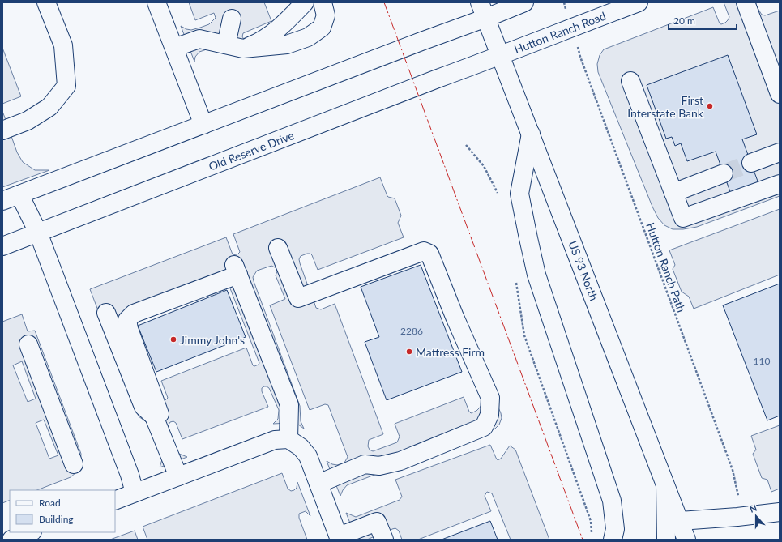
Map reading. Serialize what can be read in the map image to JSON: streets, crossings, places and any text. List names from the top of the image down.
{
  "streets": {
    "main road": ["Hutton Ranch Road", "Old Reserve Drive", "US 93 North"],
    "path": ["Hutton Ranch Path"]
  },
  "crossings": [
    ["Hutton Ranch Road", "Old Reserve Drive"],
    ["Hutton Ranch Road", "Hutton Ranch Path"],
    ["Hutton Ranch Road", "US 93 North"],
    ["Old Reserve Drive", "US 93 North"]
  ],
  "places": ["First Interstate Bank", "Jimmy John's", "Mattress Firm"],
  "house_numbers": ["2286", "110"],
  "legend": ["Road", "Building"],
  "scale_bar": "20 m",
  "north": "top"
}
